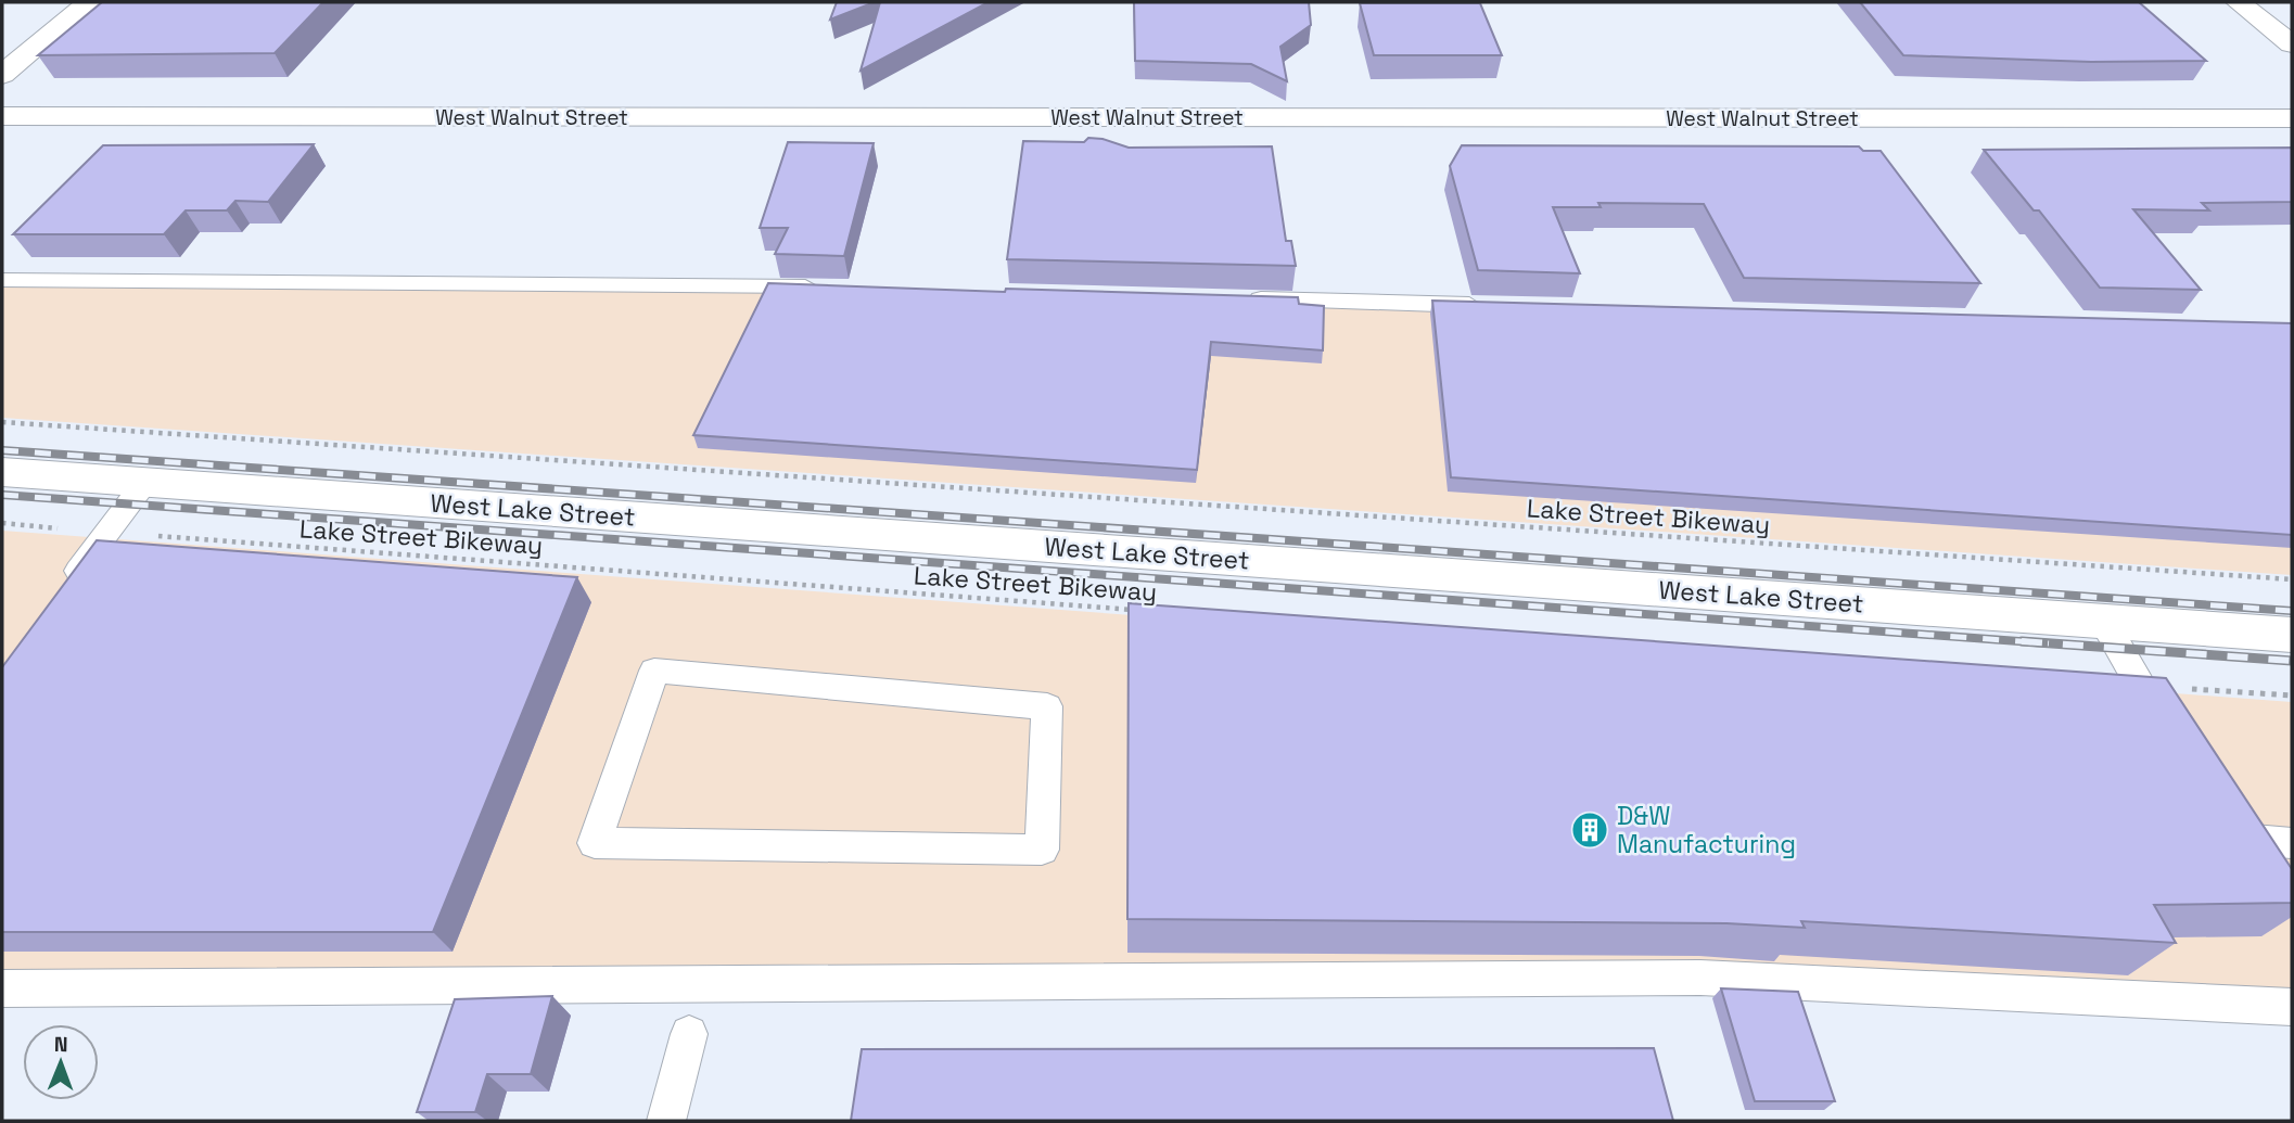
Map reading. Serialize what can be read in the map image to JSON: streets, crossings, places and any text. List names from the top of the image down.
{
  "streets": {
    "street": ["West Walnut Street", "West Lake Street"],
    "path": ["Lake Street Bikeway"]
  },
  "places": {
    "building": ["D&W Manufacturing"]
  },
  "north": "top"
}
